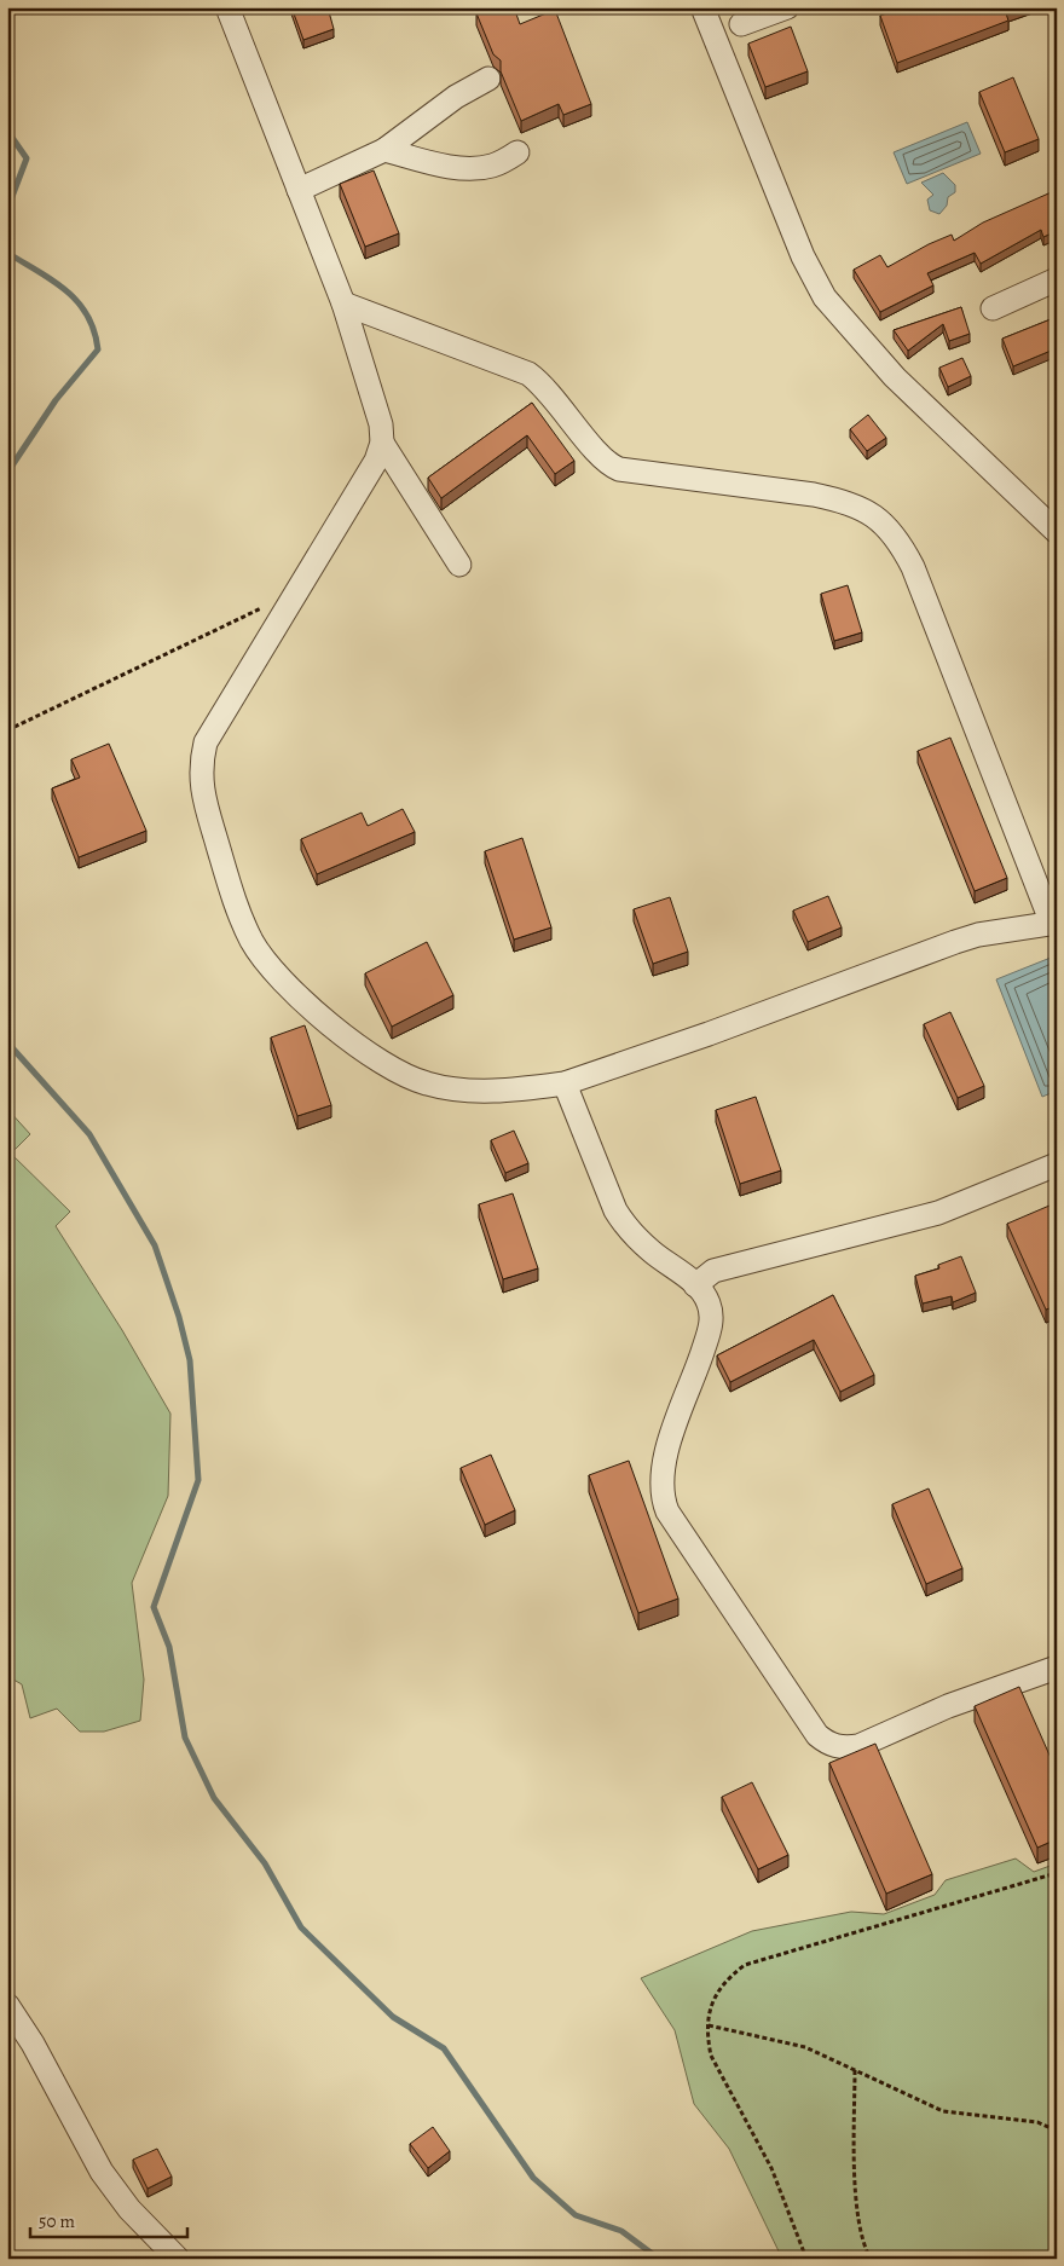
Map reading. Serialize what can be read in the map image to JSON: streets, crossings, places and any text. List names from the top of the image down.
{
  "scale_bar": "50 m"
}
